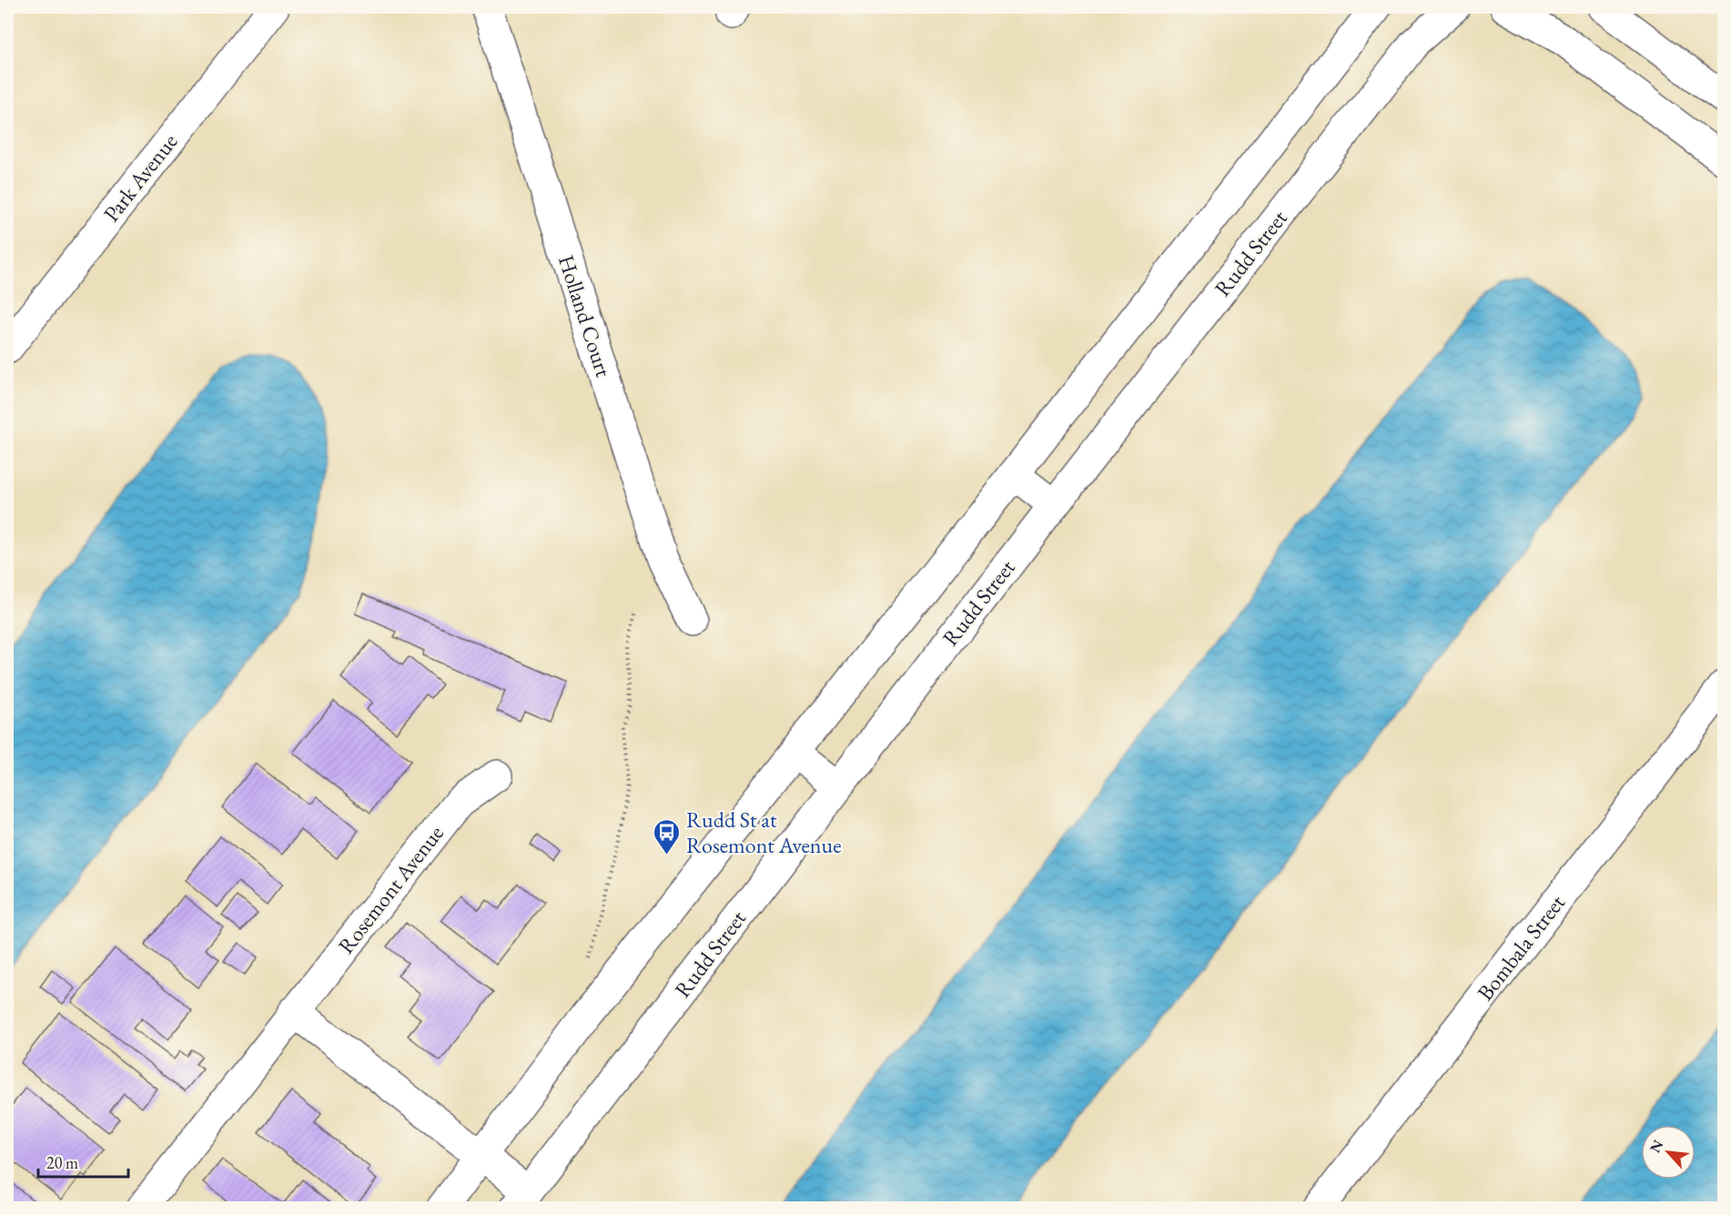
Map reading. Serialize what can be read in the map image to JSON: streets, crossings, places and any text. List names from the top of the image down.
{
  "streets": {
    "street": [
      "Park Avenue",
      "Rudd Street",
      "Holland Court",
      "Rosemont Avenue",
      "Bombala Street"
    ]
  },
  "places": {
    "bus stop": ["Rudd St at Rosemont Avenue"]
  },
  "scale_bar": "20 m",
  "north": "top left"
}
